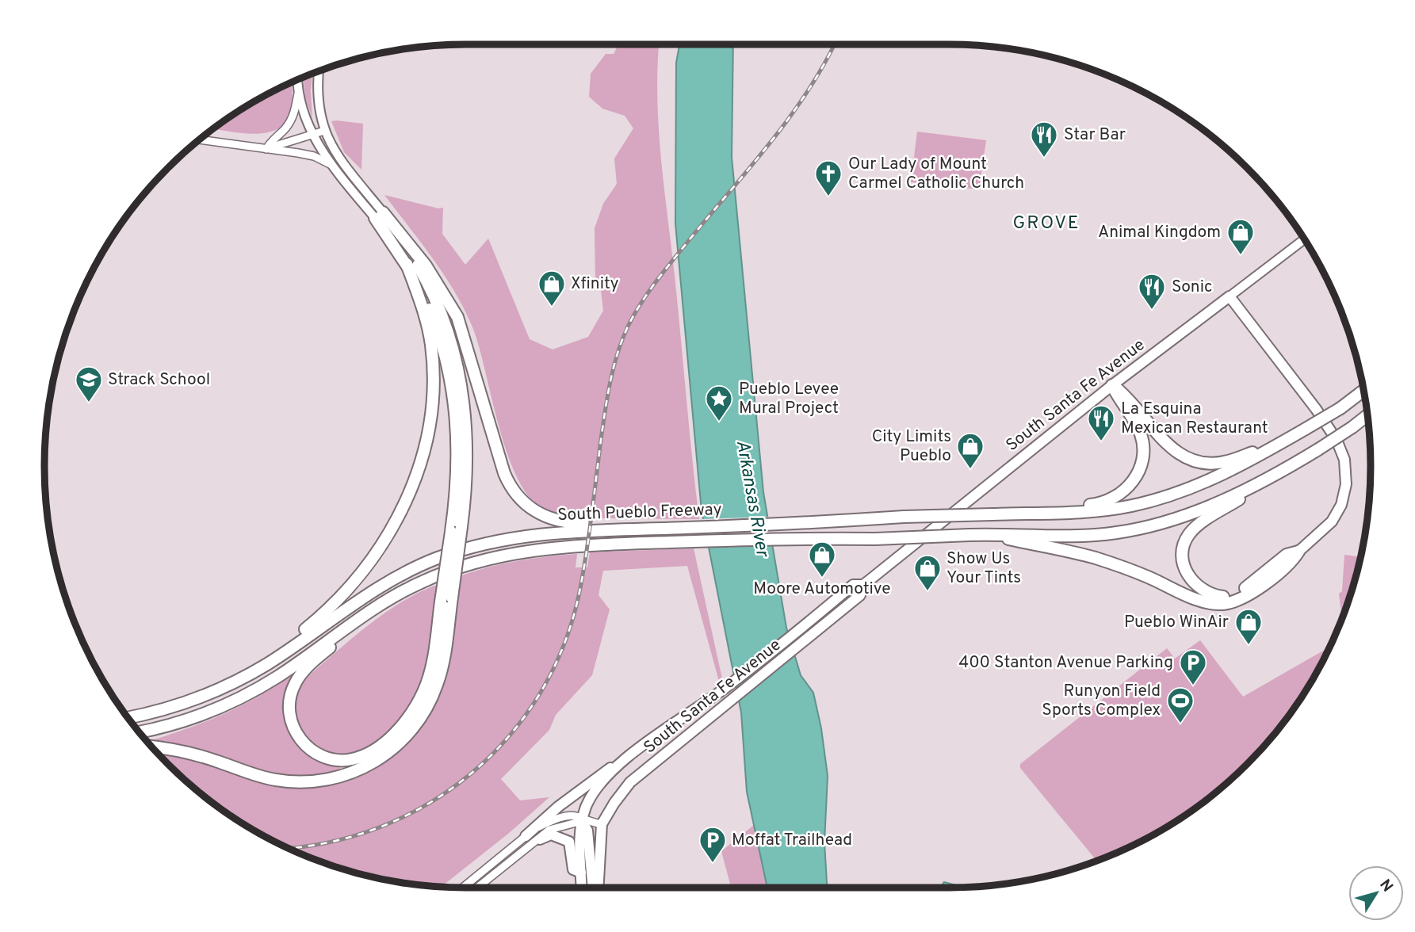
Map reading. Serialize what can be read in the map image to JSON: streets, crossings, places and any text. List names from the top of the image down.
{
  "streets": {
    "highway": ["South Pueblo Freeway"],
    "main road": ["South Santa Fe Avenue"]
  },
  "districts": ["GROVE"],
  "water": ["Arkansas River"],
  "places": {
    "restaurant": ["Star Bar", "Sonic", "La Esquina Mexican Restaurant"],
    "church": ["Our Lady of Mount Carmel Catholic Church"],
    "shop": [
      "Animal Kingdom",
      "Xfinity",
      "City Limits Pueblo",
      "Moore Automotive",
      "Show Us Your Tints",
      "Pueblo WinAir"
    ],
    "school or university": ["Strack School"],
    "place": ["Pueblo Levee Mural Project"],
    "parking": ["400 Stanton Avenue Parking", "Moffat Trailhead"],
    "sports": ["Runyon Field Sports Complex"]
  },
  "north": "top right"
}
